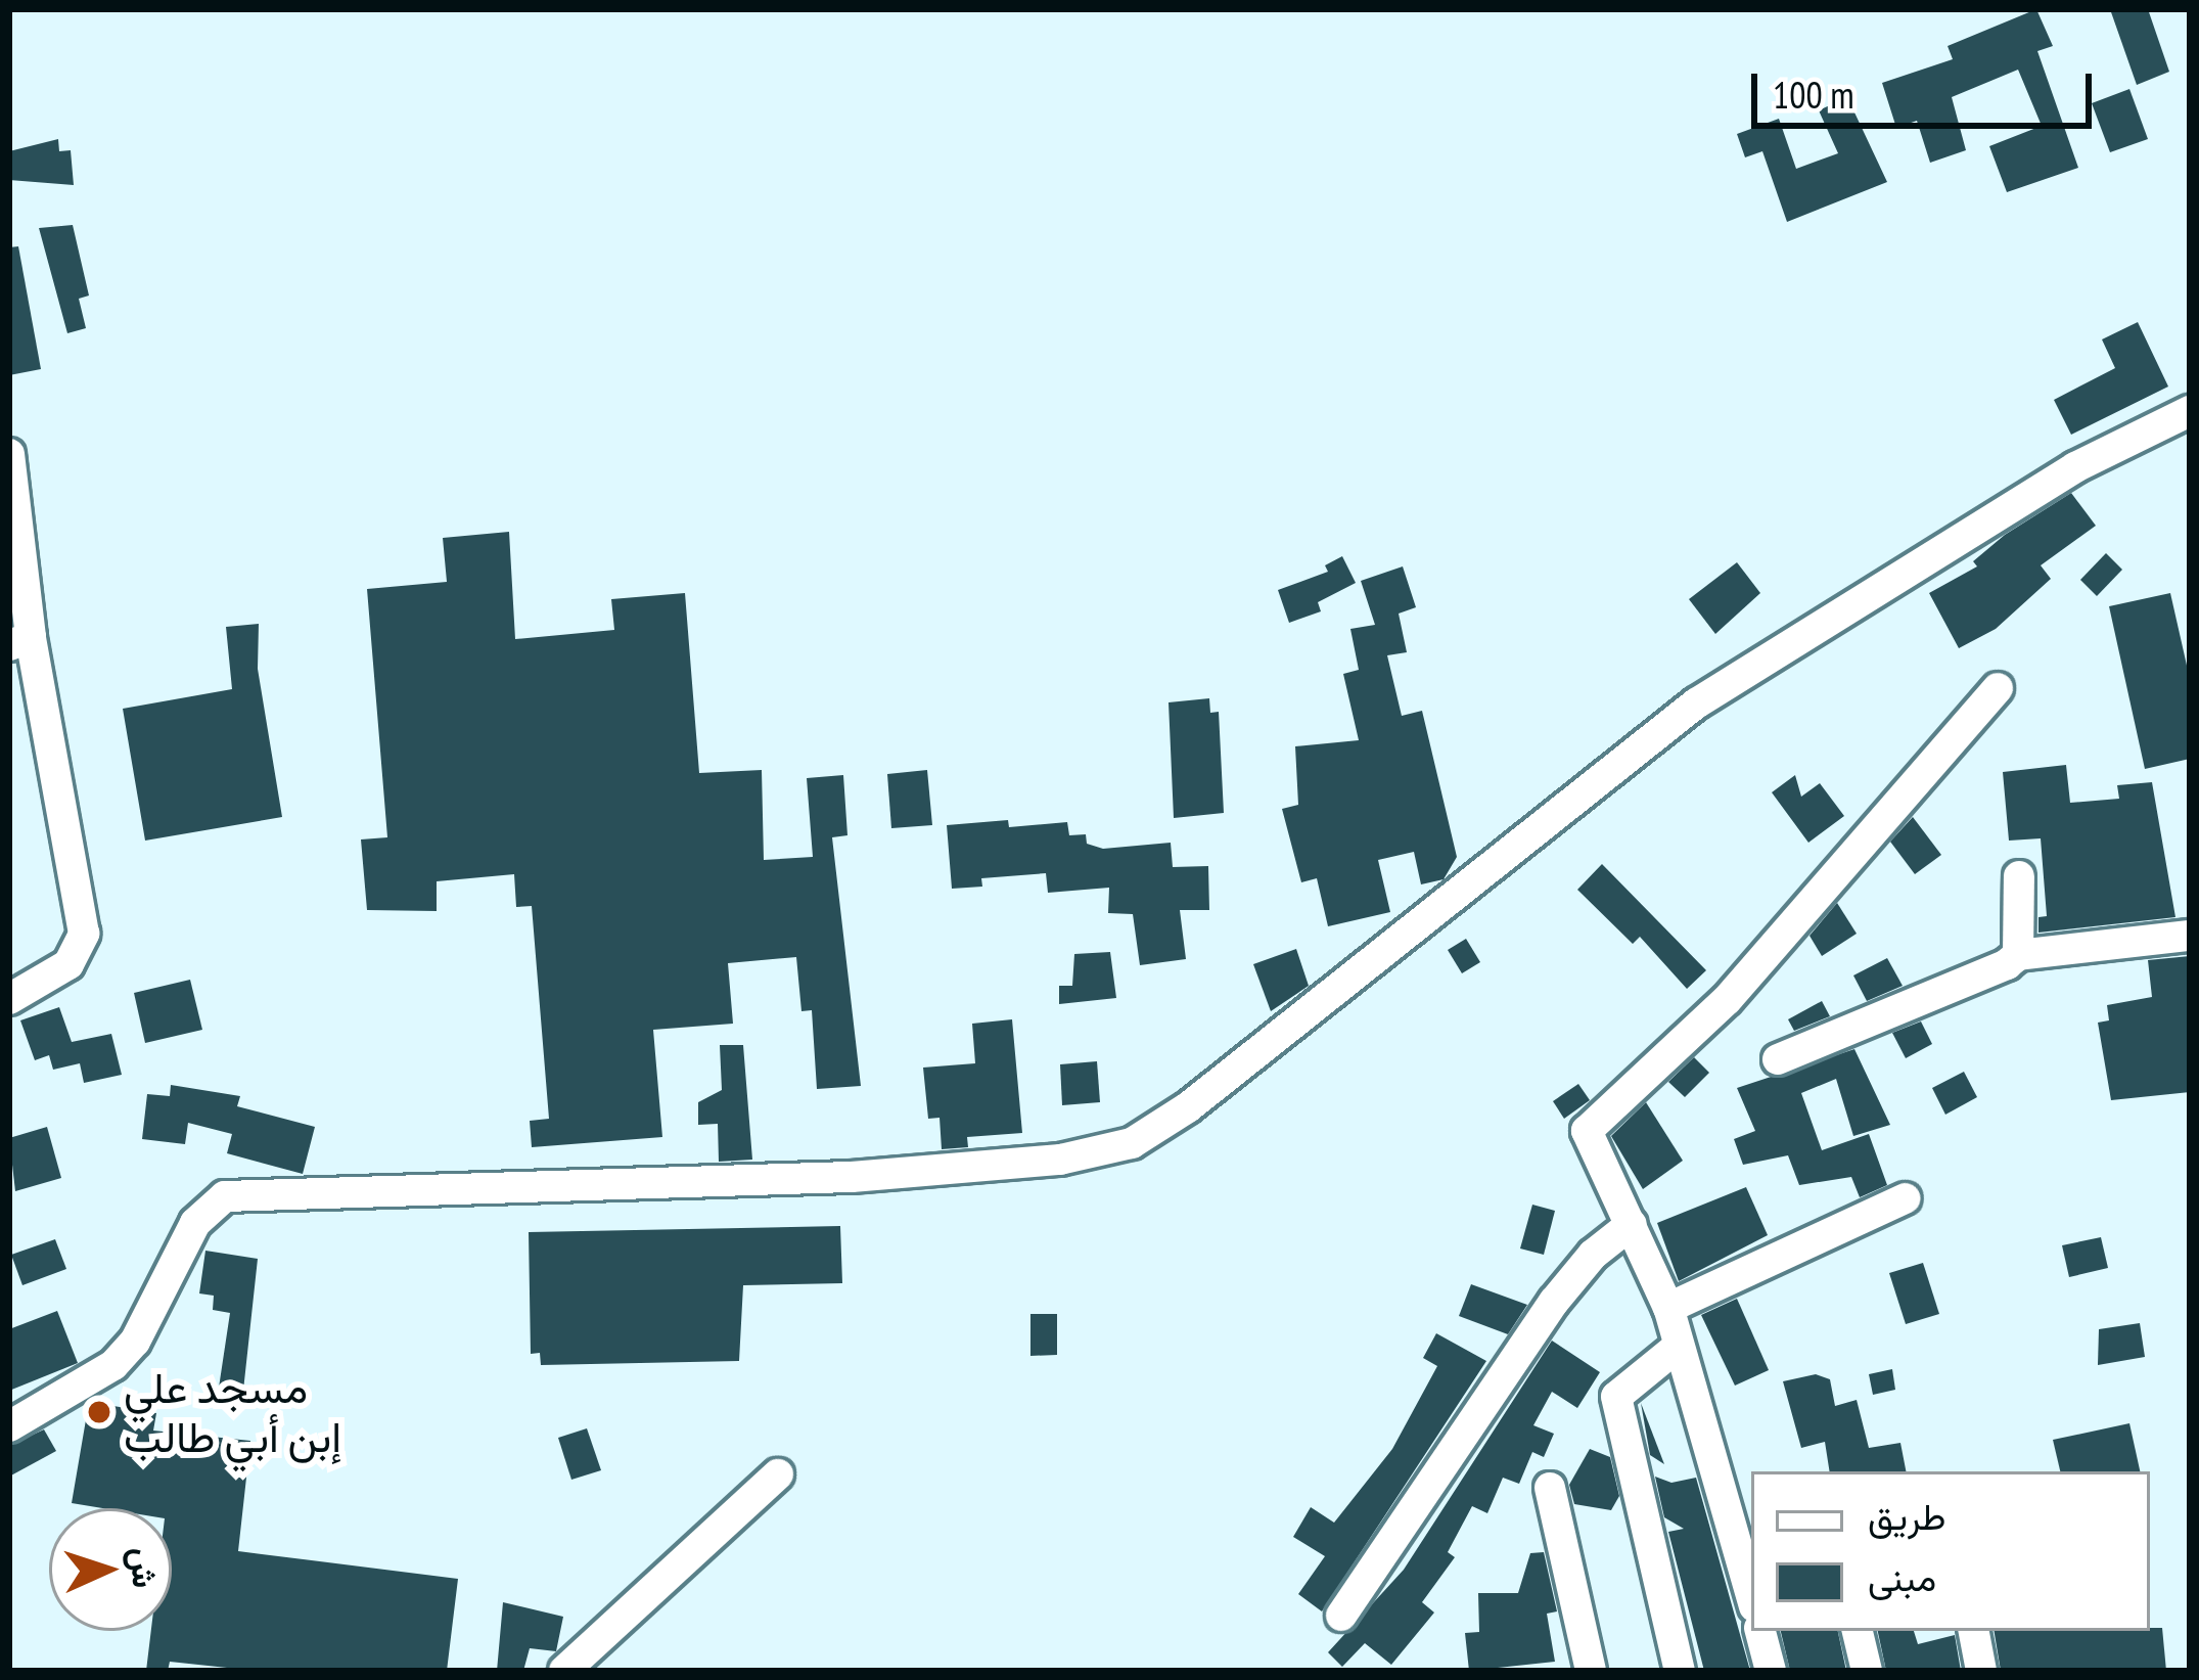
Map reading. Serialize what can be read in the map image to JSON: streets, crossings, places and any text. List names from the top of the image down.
{
  "places": ["مسجد علي إبن أبي طالب"],
  "legend": ["طريق", "مبنى"],
  "scale_bar": "100 m",
  "north": "right"
}
